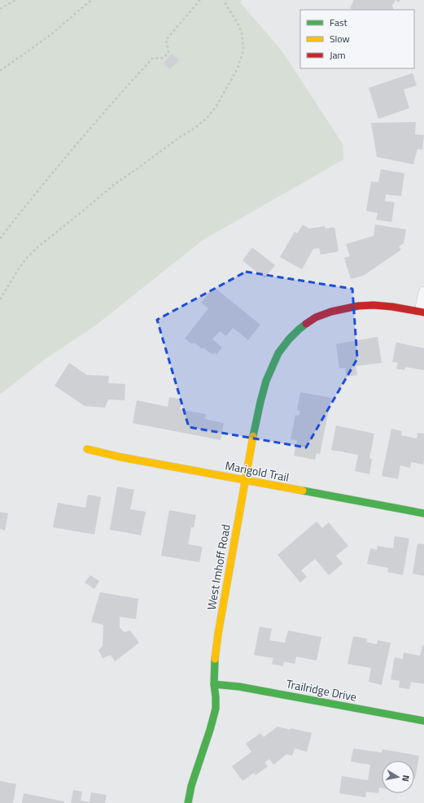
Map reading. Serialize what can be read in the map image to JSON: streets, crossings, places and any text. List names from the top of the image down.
{
  "streets": {
    "street": ["Marigold Trail", "West Imhoff Road", "Trailridge Drive"]
  },
  "crossings": [
    ["Marigold Trail", "West Imhoff Road"],
    ["West Imhoff Road", "Trailridge Drive"]
  ],
  "legend": ["Fast", "Slow", "Jam"],
  "north": "right"
}
